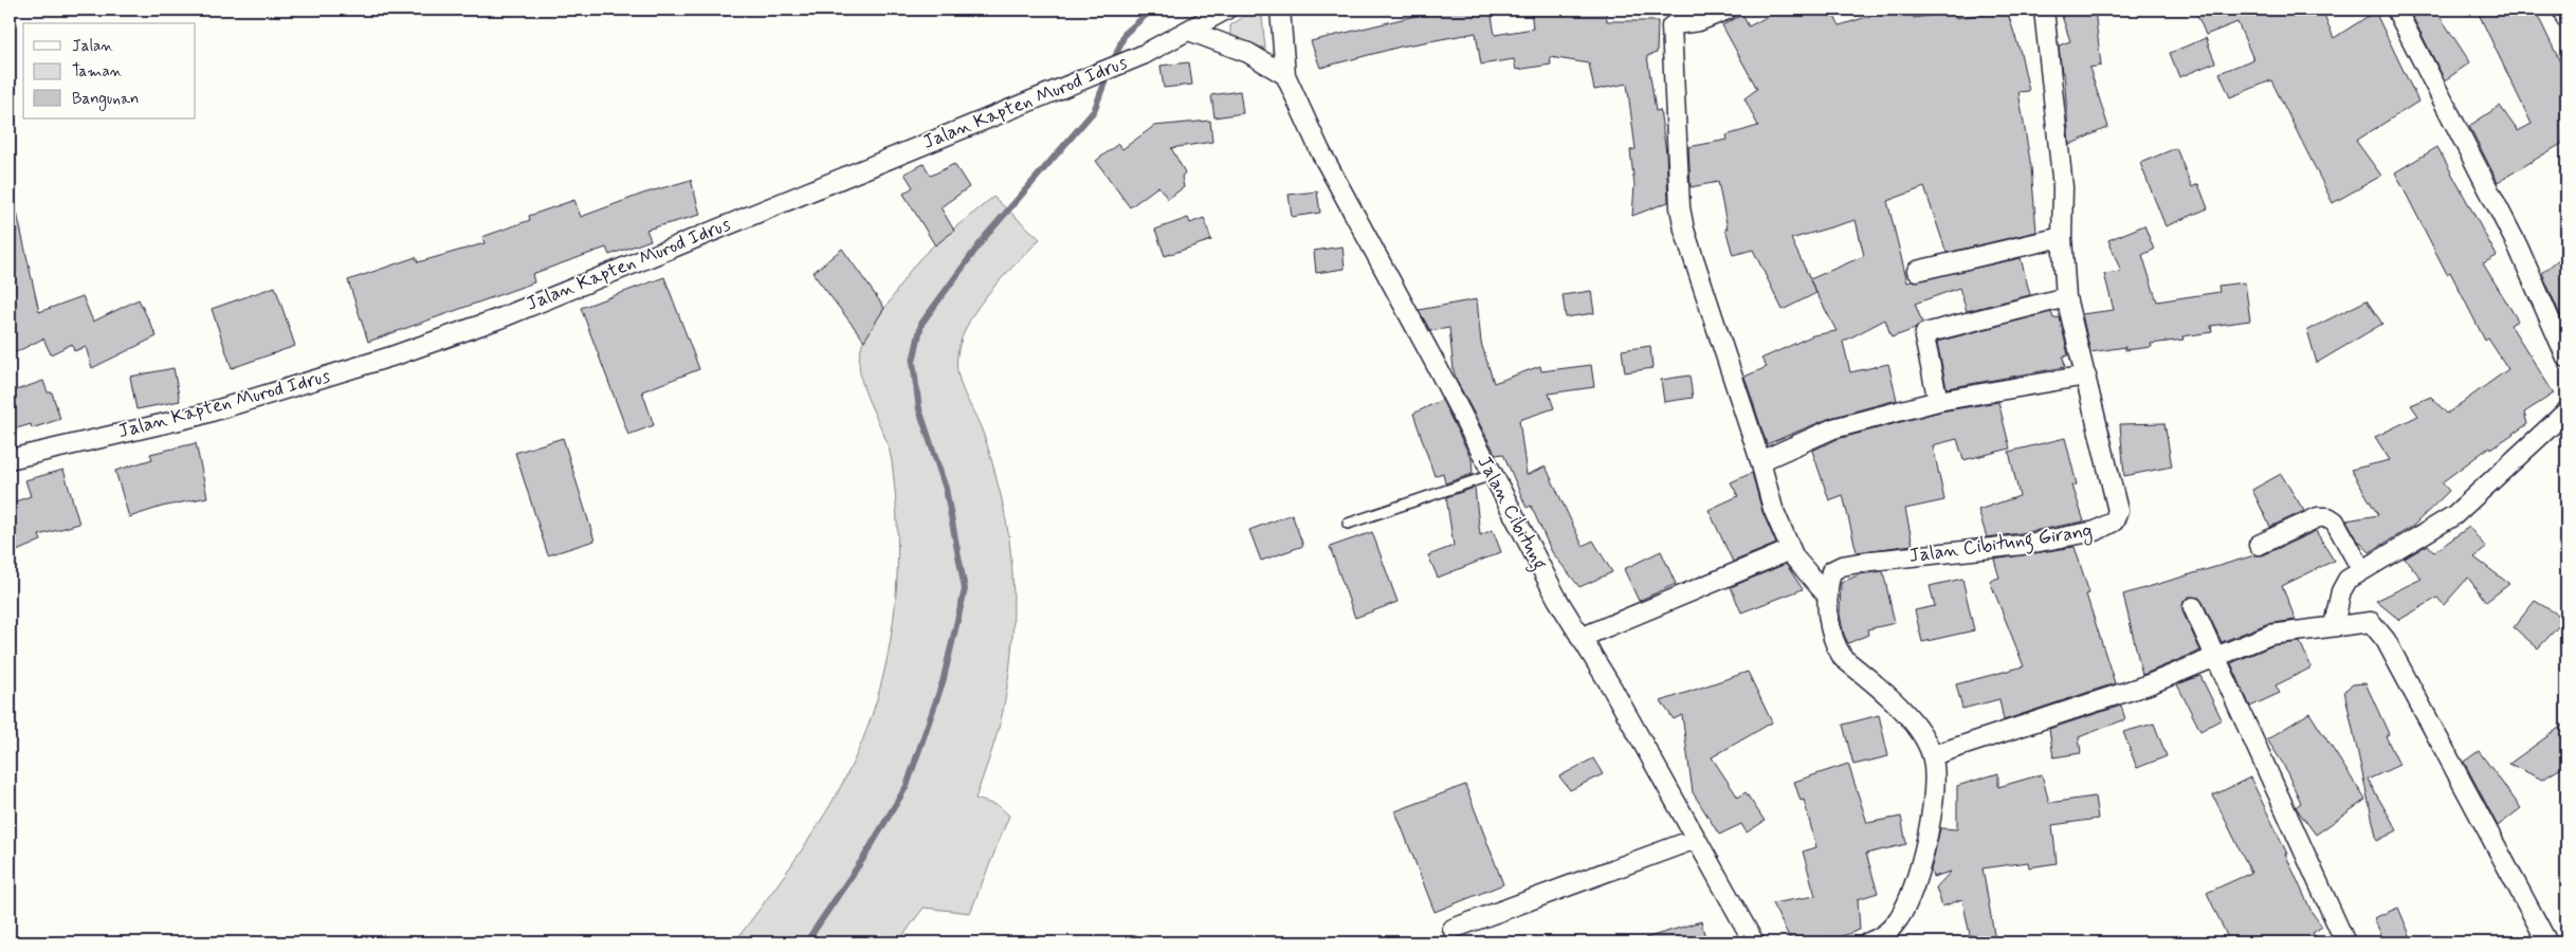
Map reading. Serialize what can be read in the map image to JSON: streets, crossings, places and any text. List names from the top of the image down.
{
  "streets": {
    "street": ["Jalan Kapten Murod Idrus", "Jalan Cibitung", "Jalan Cibitung Girang"]
  },
  "legend": ["Jalan", "Taman", "Bangunan"]
}
